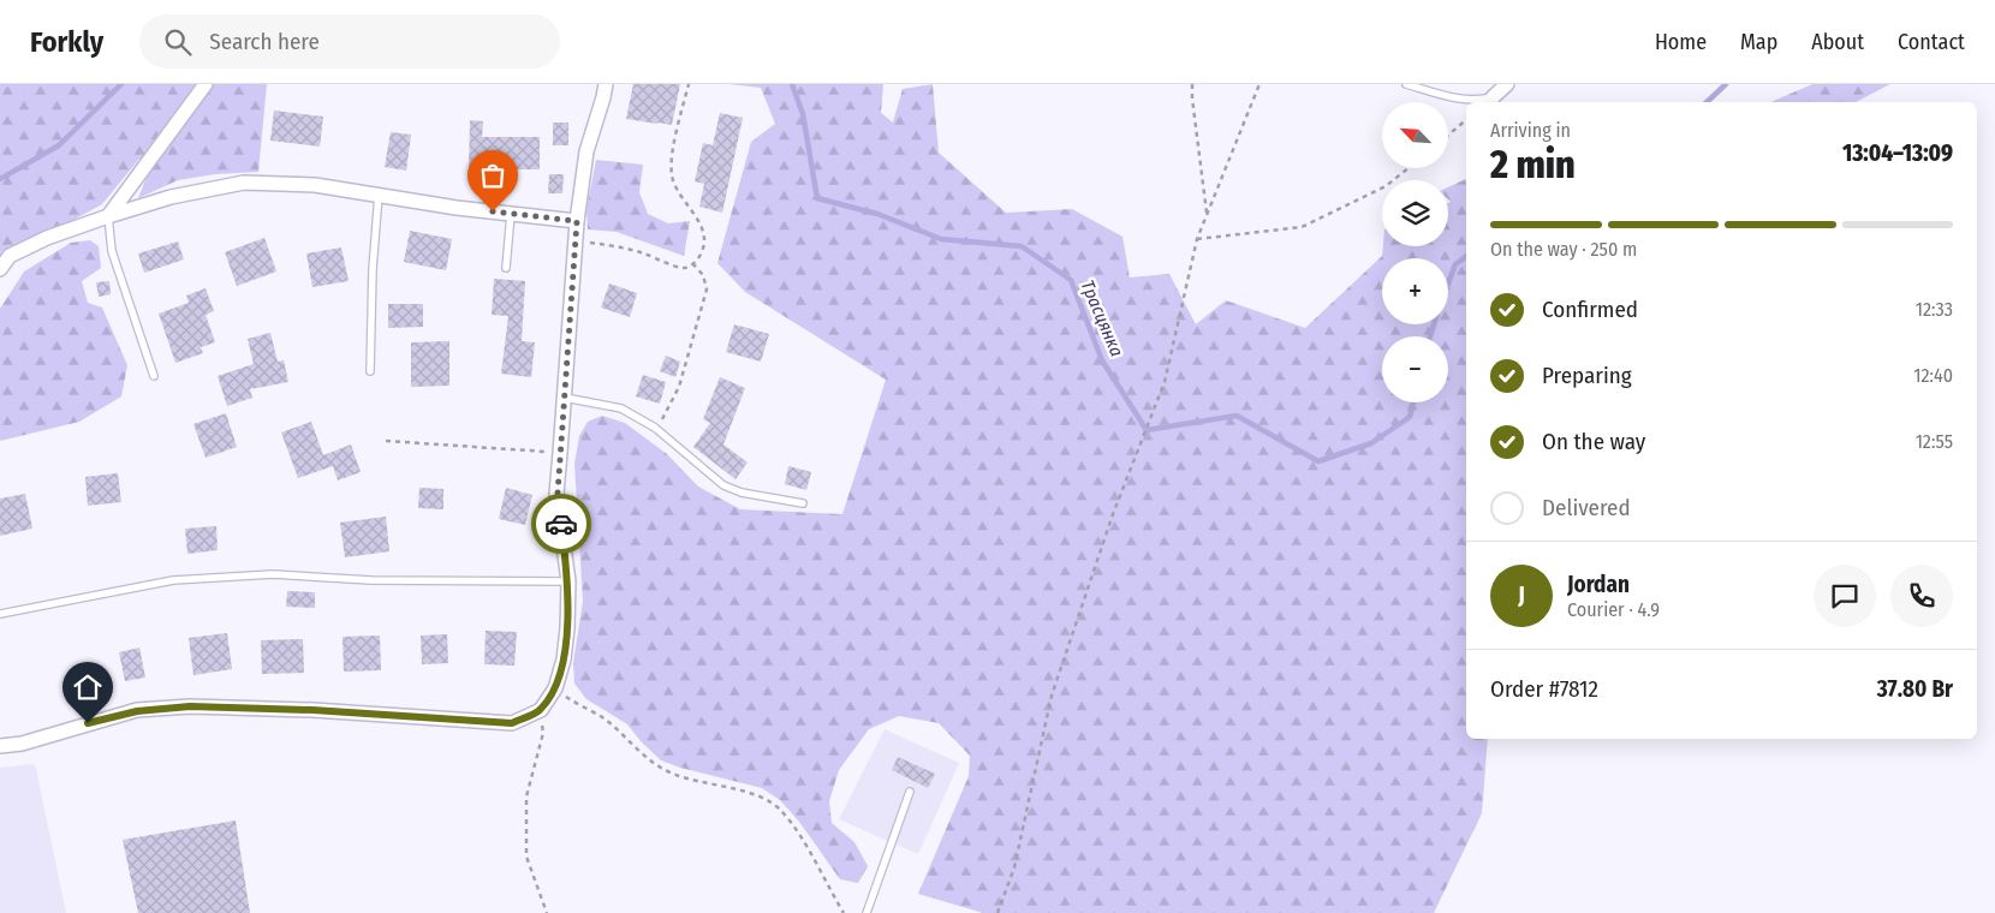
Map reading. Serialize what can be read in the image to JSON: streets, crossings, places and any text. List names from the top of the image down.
{
  "water": ["Трасцянка"],
  "north": "top left",
  "page": {
    "header": "Forkly",
    "search": "Search here",
    "nav": [
      "Home",
      "Map",
      "About",
      "Contact"
    ],
    "map_buttons": ["+", "−"],
    "heading": ["2 min", "Arriving in", "13:04–13:09"],
    "panel": [
      "Jordan",
      "Courier · 4.9",
      "Order #7812",
      "37.80 Br"
    ],
    "bar": "On the way · 250 m",
    "list": [
      ["Confirmed", "12:33"],
      ["Preparing", "12:40"],
      ["On the way", "12:55"],
      "Delivered"
    ],
    "round": "J"
  }
}
